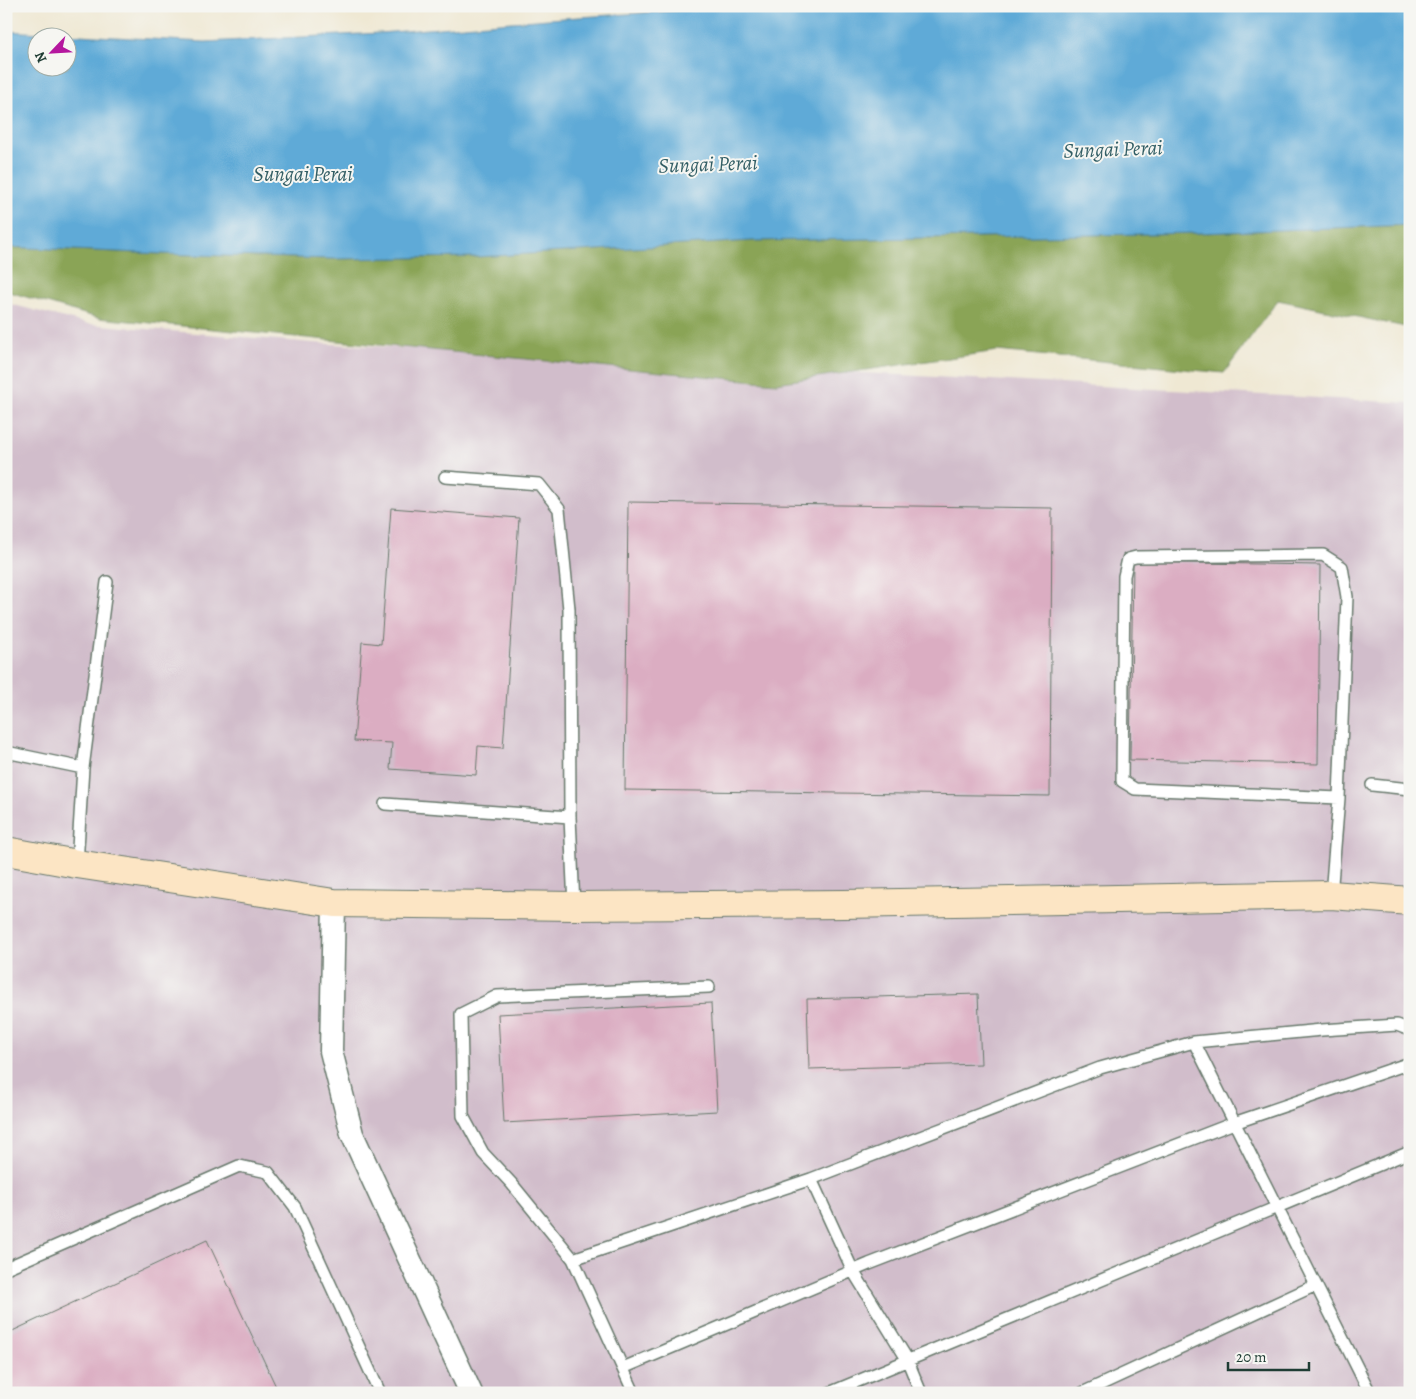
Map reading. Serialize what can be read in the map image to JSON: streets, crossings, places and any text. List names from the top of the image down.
{
  "water": ["Sungai Perai"],
  "scale_bar": "20 m",
  "north": "bottom left"
}
